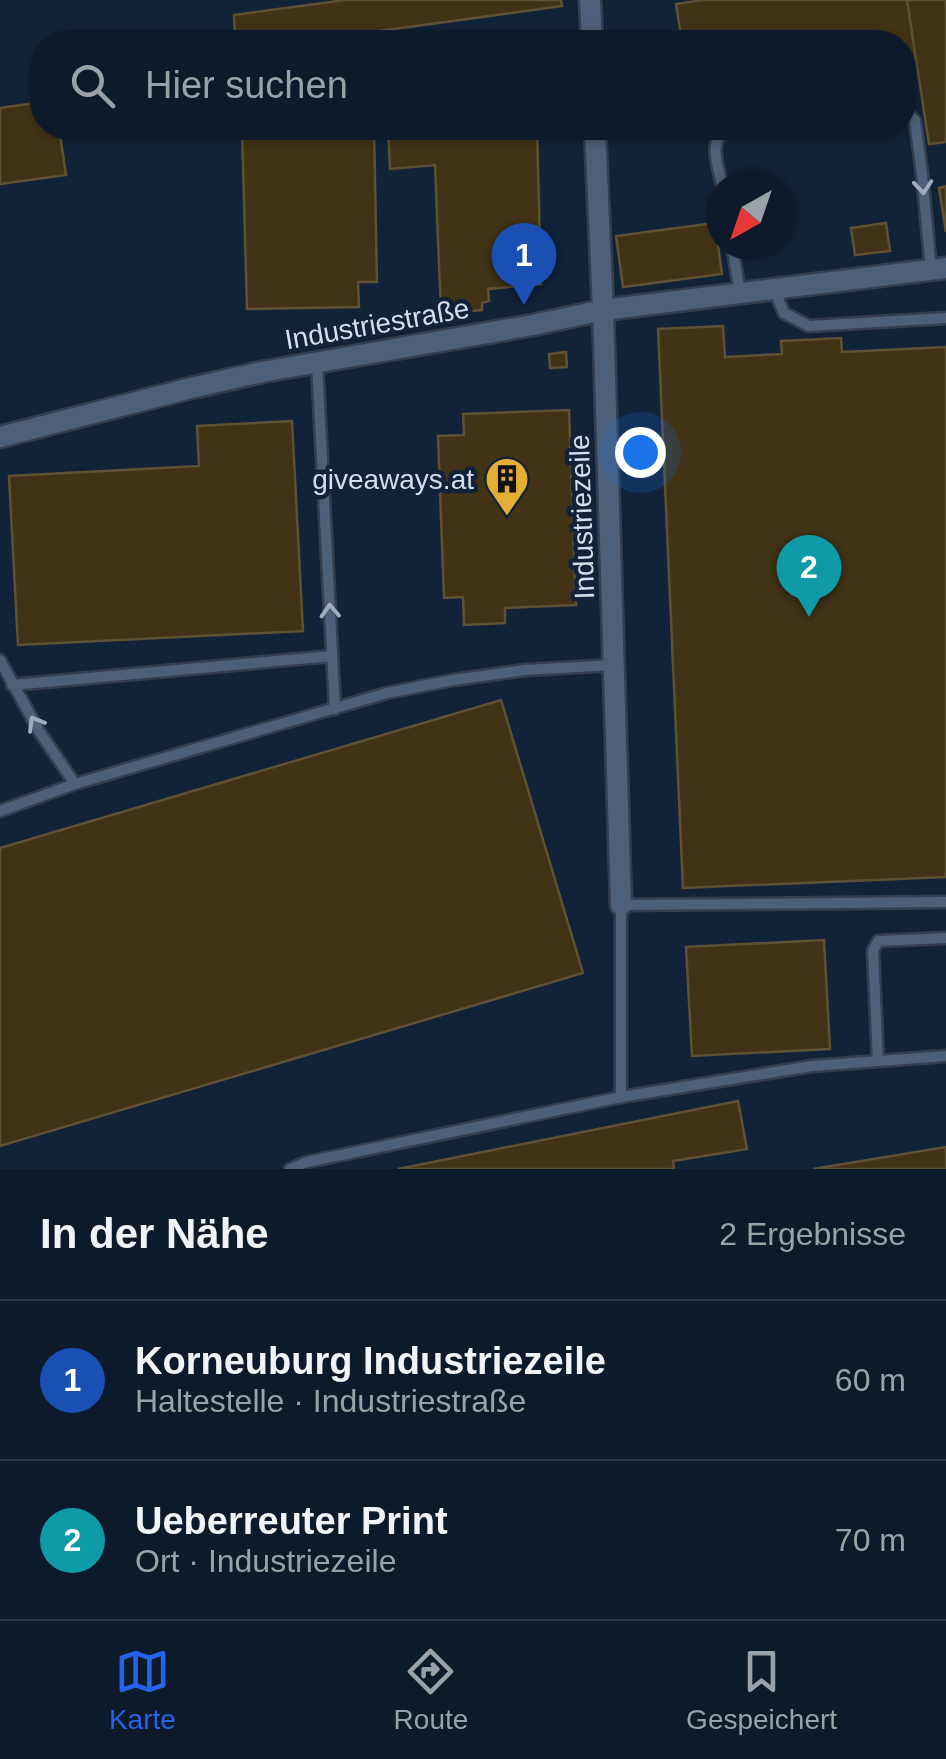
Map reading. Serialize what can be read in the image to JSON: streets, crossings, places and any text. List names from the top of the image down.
{
  "streets": {
    "street": ["Industriestraße", "Industriezeile"]
  },
  "crossings": [
    ["Industriestraße", "Industriezeile"]
  ],
  "places": {
    "building": ["giveaways.at"]
  },
  "north": "bottom left",
  "page": {
    "search": "Hier suchen",
    "pins": ["1", "2"],
    "heading": ["In der Nähe", "2 Ergebnisse"],
    "list": [
      {
        "mark": "1",
        "name": "Korneuburg Industriezeile",
        "note": "Haltestelle · Industriestraße",
        "value": "60 m"
      },
      {
        "mark": "2",
        "name": "Ueberreuter Print",
        "note": "Ort · Industriezeile",
        "value": "70 m"
      }
    ],
    "nav": ["Karte", "Route", "Gespeichert"]
  }
}
